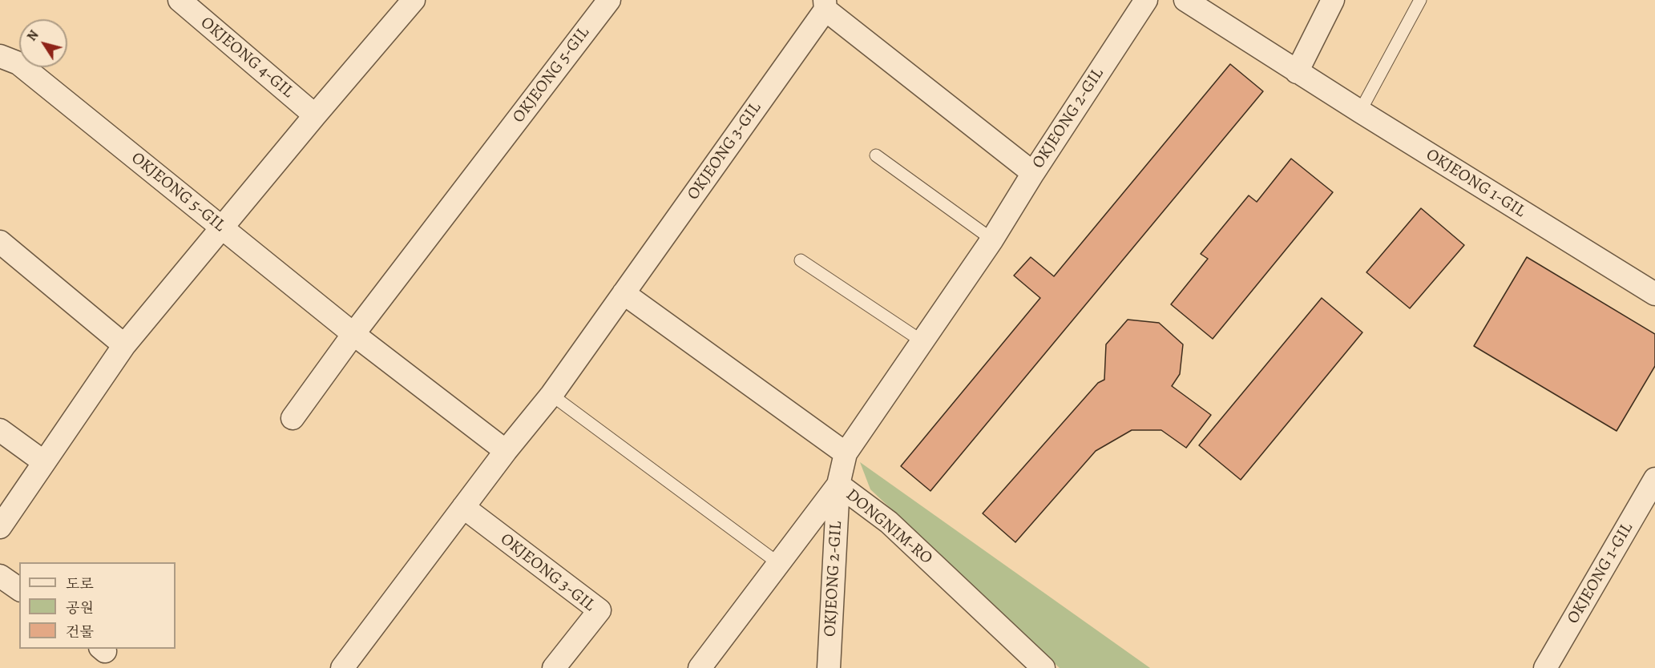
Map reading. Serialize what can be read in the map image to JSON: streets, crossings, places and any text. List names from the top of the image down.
{
  "streets": {
    "street": [
      "OKJEONG 4-GIL",
      "OKJEONG 5-GIL",
      "OKJEONG 2-GIL",
      "OKJEONG 3-GIL",
      "OKJEONG 1-GIL",
      "DONGNIM-RO"
    ]
  },
  "crossings": [
    ["OKJEONG 5-GIL", "OKJEONG 3-GIL"],
    ["OKJEONG 2-GIL", "DONGNIM-RO"]
  ],
  "legend": ["도로", "공원", "건물"],
  "north": "top left"
}
